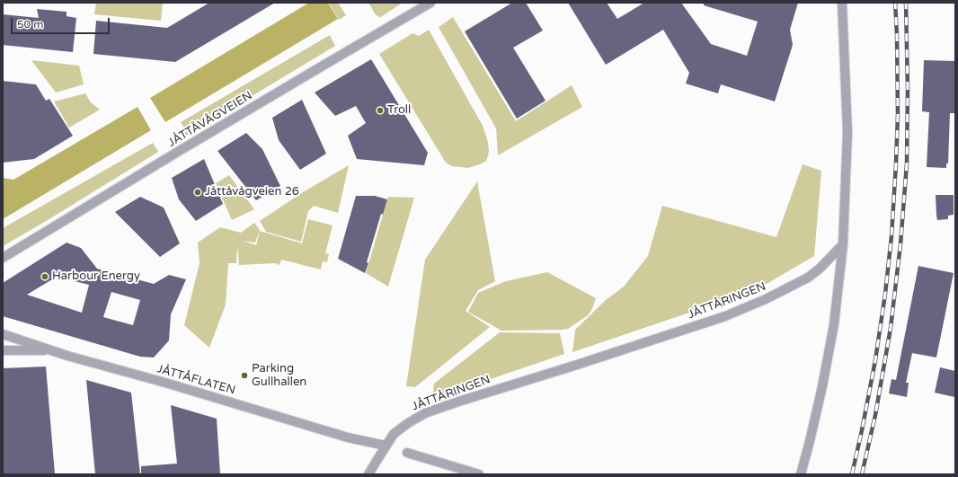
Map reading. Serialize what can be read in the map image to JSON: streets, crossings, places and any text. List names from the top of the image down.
{
  "streets": {
    "street": ["JÅTTÅVÅGVEIEN", "JÅTTÅRINGEN", "JÅTTÅFLATEN"]
  },
  "crossings": [
    ["JÅTTÅRINGEN", "JÅTTÅFLATEN"]
  ],
  "places": [
    "Troll",
    "Jåttåvågveien 26",
    "Harbour Energy",
    "Parking Gullhallen"
  ],
  "scale_bar": "50 m"
}
